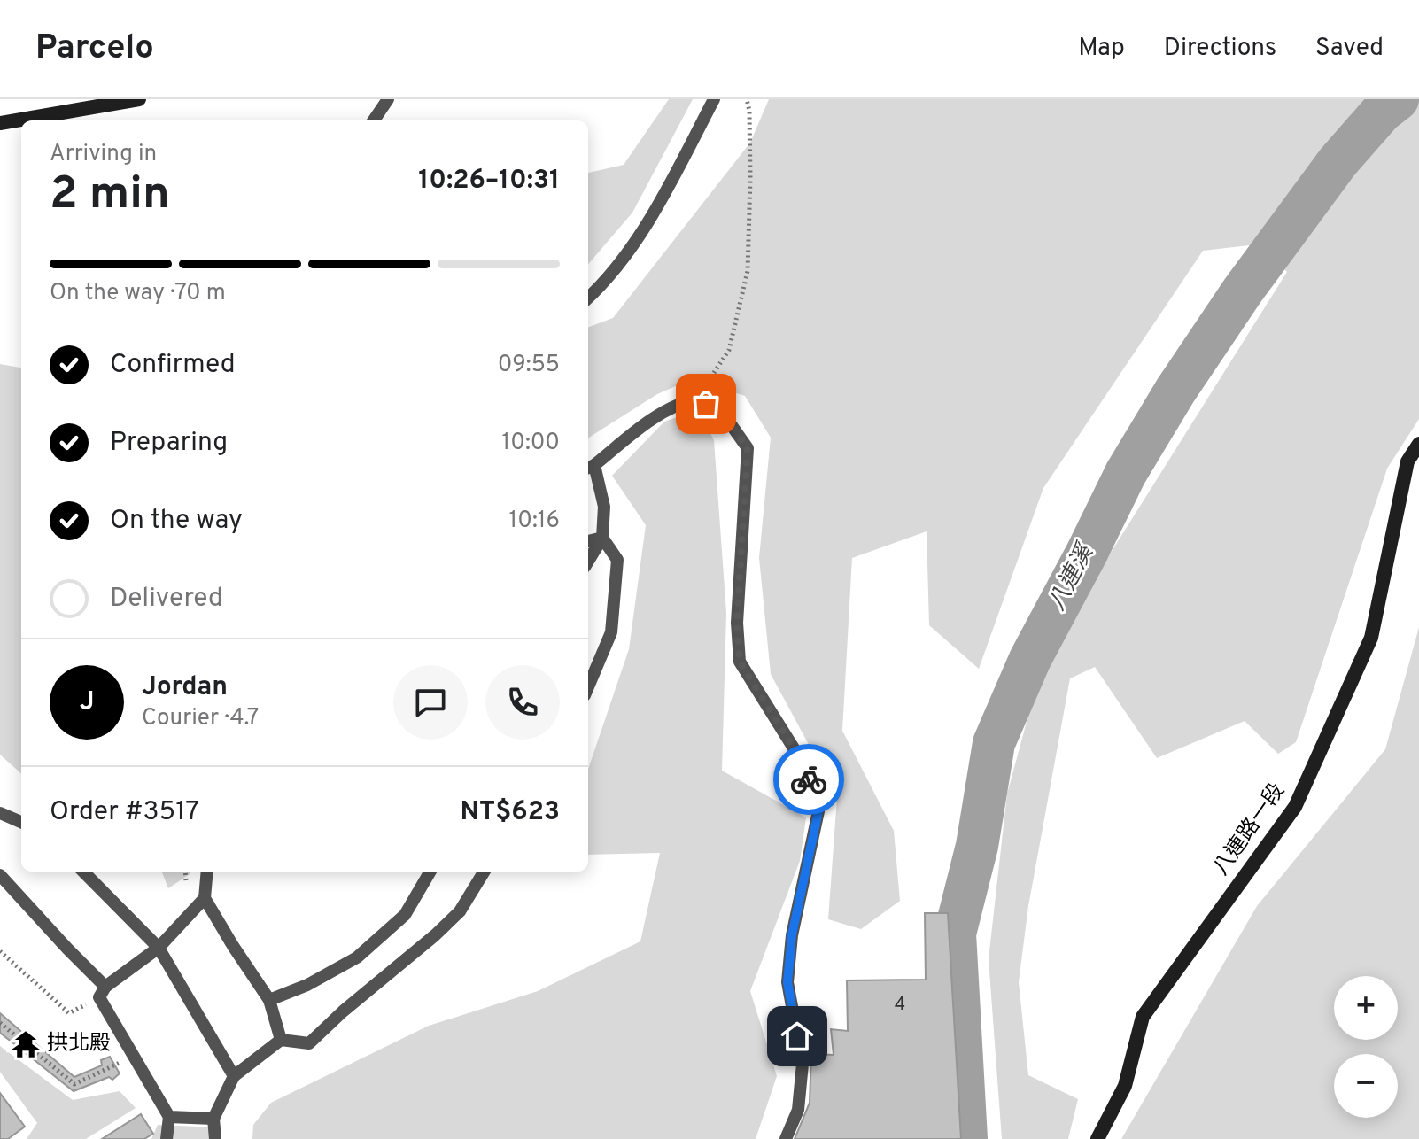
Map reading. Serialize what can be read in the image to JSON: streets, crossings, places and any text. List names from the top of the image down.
{
  "streets": {
    "street": ["八連路一段"]
  },
  "water": ["八連溪"],
  "places": {
    "temple": ["拱北殿"]
  },
  "house_numbers": ["4"],
  "page": {
    "header": "Parcelo",
    "nav": ["Map", "Directions", "Saved"],
    "heading": ["2 min", "Arriving in", "10:26–10:31"],
    "panel": [
      "Jordan",
      "Courier · 4.7",
      "Order #3517",
      "NT$623"
    ],
    "bar": "On the way · 70 m",
    "list": [
      ["Confirmed", "09:55"],
      ["Preparing", "10:00"],
      ["On the way", "10:16"],
      "Delivered"
    ],
    "round": "J",
    "map_buttons": ["+", "−"]
  }
}
